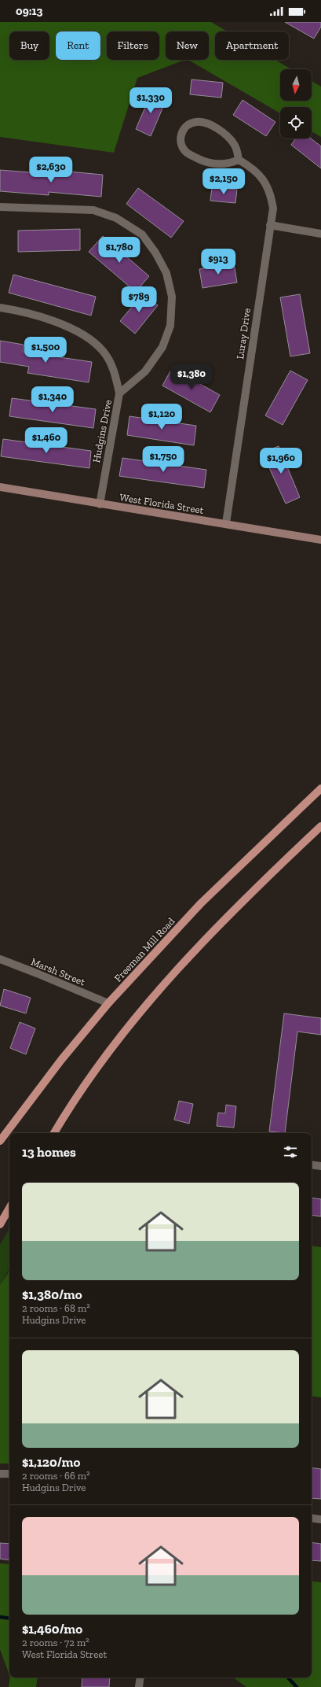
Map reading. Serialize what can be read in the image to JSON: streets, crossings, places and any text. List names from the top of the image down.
{
  "streets": {
    "main road": ["West Florida Street", "Freeman Mill Road"],
    "street": ["Luray Drive", "Hudgins Drive", "Marsh Street"]
  },
  "crossings": [
    ["Luray Drive", "West Florida Street"],
    ["Hudgins Drive", "West Florida Street"],
    ["Freeman Mill Road", "Marsh Street"]
  ],
  "north": "bottom",
  "page": {
    "status": "09:13",
    "chip": [
      "Buy",
      "Rent",
      "Filters",
      "New",
      "Apartment"
    ],
    "price": [
      "$1,330",
      "$2,630",
      "$2,150",
      "$1,780",
      "$913",
      "$789",
      "$1,500",
      "$1,380",
      "$1,340",
      "$1,120",
      "$1,460",
      "$1,750",
      "$1,960"
    ],
    "heading": "13 homes",
    "list": [
      {
        "name": "$1,380/mo",
        "note": "2 rooms · 68 m² · Hudgins Drive"
      },
      {
        "name": "$1,120/mo",
        "note": "2 rooms · 66 m² · Hudgins Drive"
      },
      {
        "name": "$1,460/mo",
        "note": "2 rooms · 72 m² · West Florida Street"
      }
    ]
  }
}
